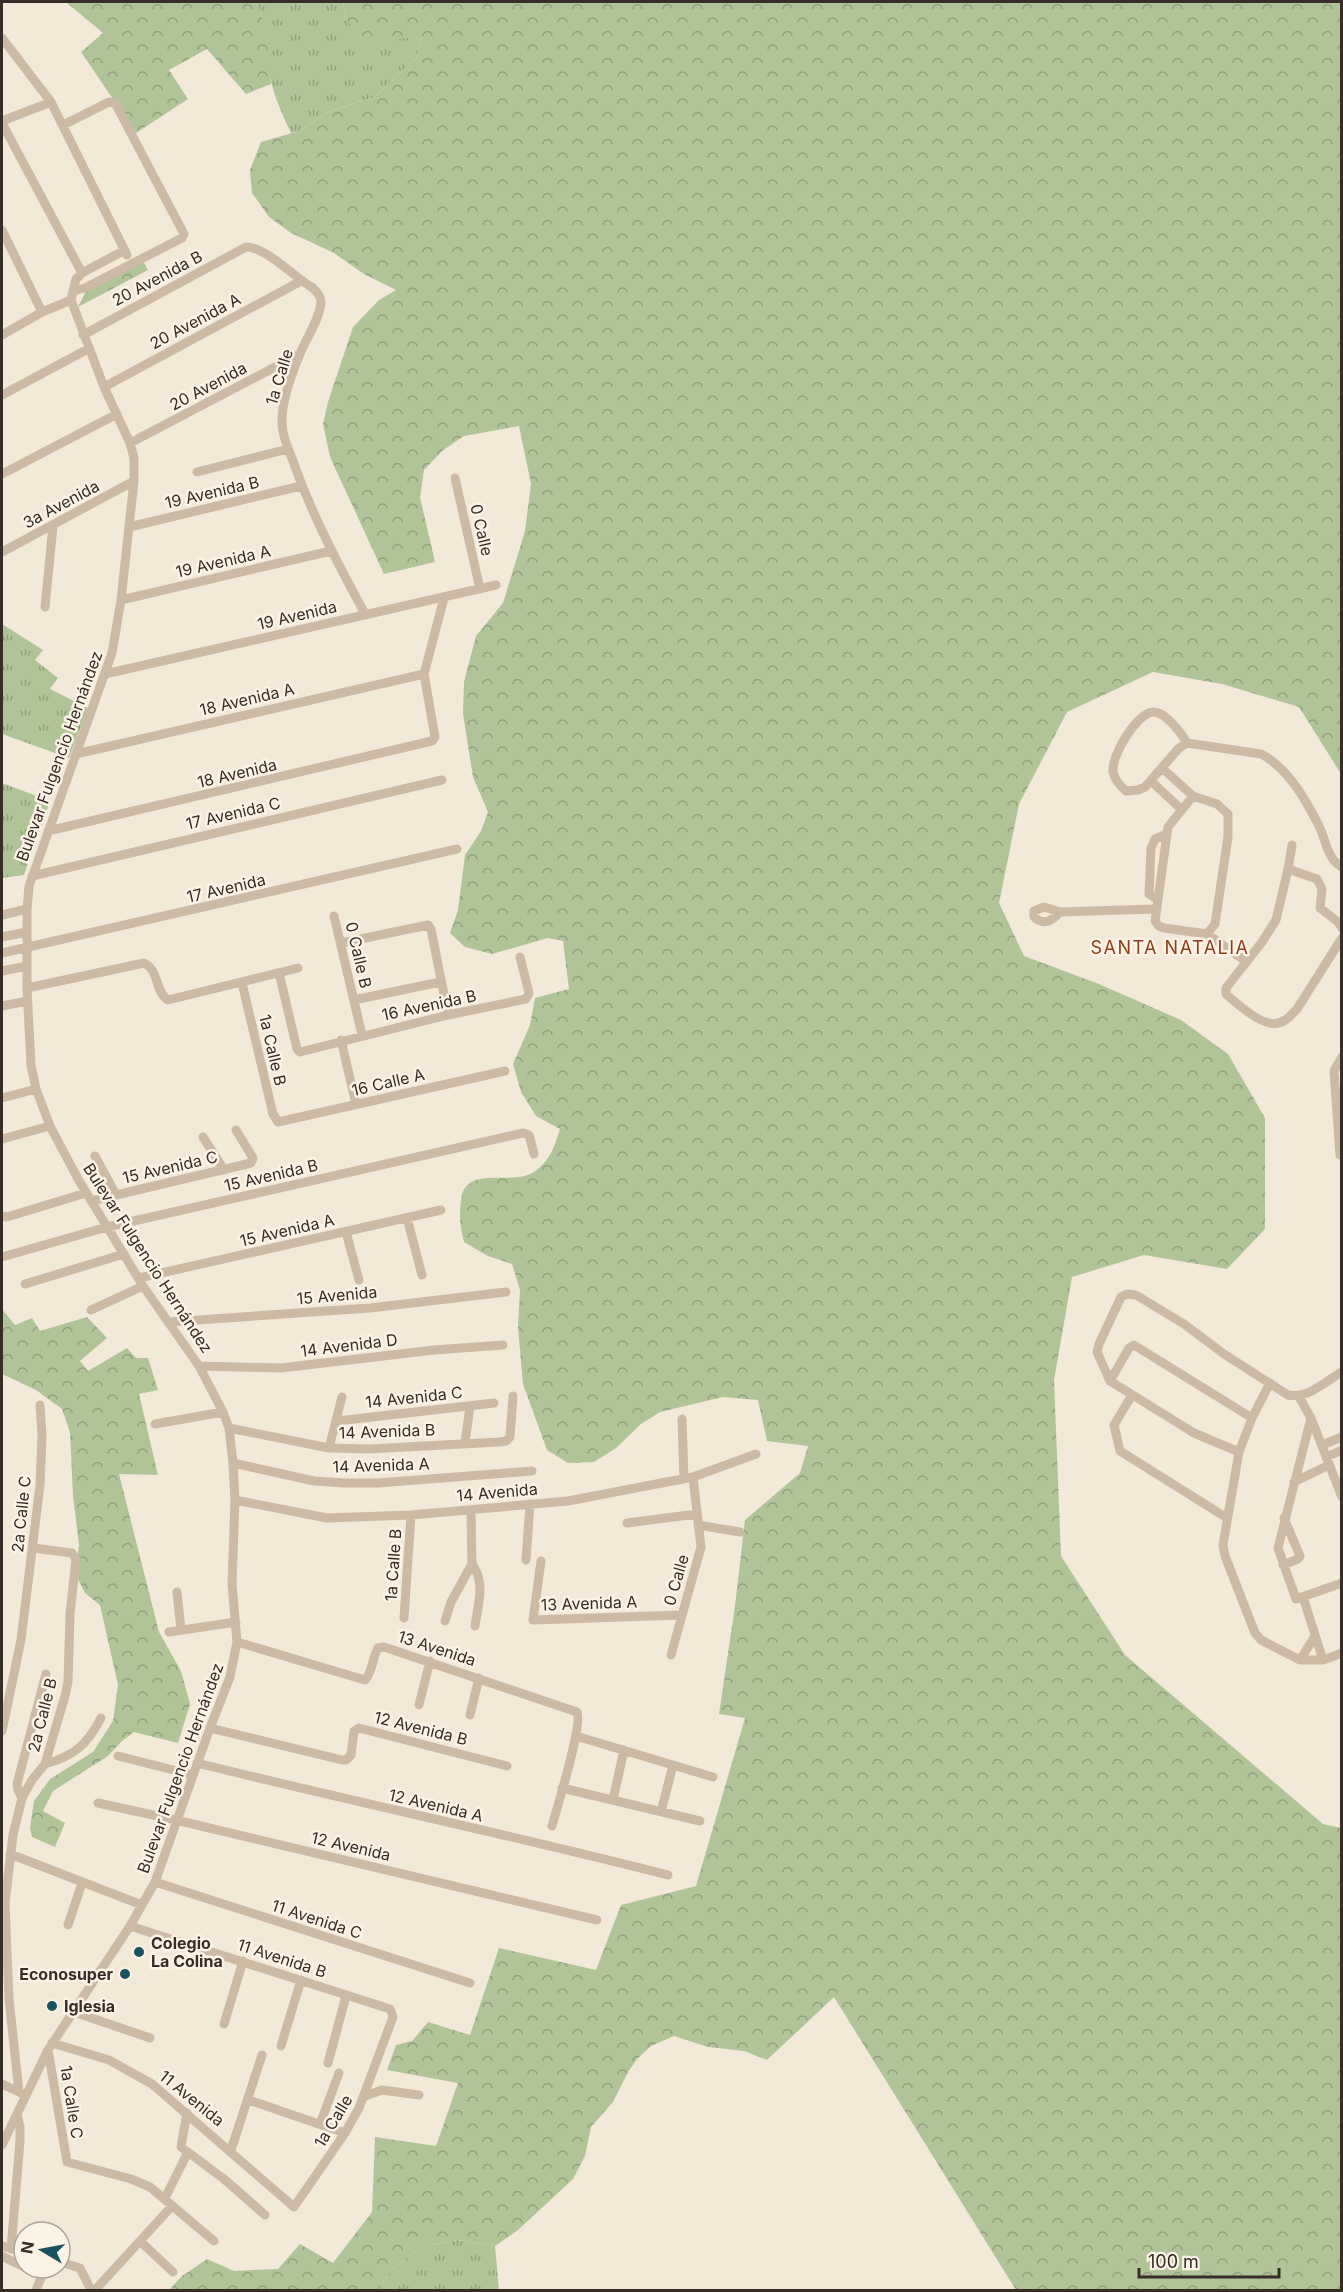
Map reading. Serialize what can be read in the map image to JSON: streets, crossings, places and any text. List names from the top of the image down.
{
  "streets": {
    "street": [
      "20 Avenida B",
      "20 Avenida A",
      "1a Calle",
      "20 Avenida",
      "19 Avenida B",
      "3a Avenida",
      "0 Calle",
      "19 Avenida A",
      "19 Avenida",
      "18 Avenida A",
      "Bulevar Fulgencio Hernández",
      "18 Avenida",
      "17 Avenida C",
      "17 Avenida",
      "0 Calle B",
      "16 Avenida B",
      "1a Calle B",
      "16 Calle A",
      "15 Avenida C",
      "15 Avenida B",
      "15 Avenida A",
      "15 Avenida",
      "14 Avenida D",
      "14 Avenida C",
      "14 Avenida B",
      "14 Avenida A",
      "14 Avenida",
      "2a Calle C",
      "13 Avenida A",
      "13 Avenida",
      "2a Calle B",
      "12 Avenida B",
      "12 Avenida A",
      "12 Avenida",
      "11 Avenida C",
      "11 Avenida B",
      "11 Avenida",
      "1a Calle C"
    ]
  },
  "crossings": [
    ["20 Avenida B", "1a Calle"],
    ["20 Avenida B", "Bulevar Fulgencio Hernández"],
    ["20 Avenida A", "1a Calle"],
    ["20 Avenida A", "Bulevar Fulgencio Hernández"],
    ["1a Calle", "20 Avenida"],
    ["1a Calle", "19 Avenida B"],
    ["1a Calle", "19 Avenida A"],
    ["1a Calle", "19 Avenida"],
    ["1a Calle", "11 Avenida B"],
    ["1a Calle", "11 Avenida"],
    ["20 Avenida", "Bulevar Fulgencio Hernández"],
    ["19 Avenida B", "Bulevar Fulgencio Hernández"],
    ["3a Avenida", "Bulevar Fulgencio Hernández"],
    ["0 Calle", "19 Avenida"],
    ["0 Calle", "14 Avenida"],
    ["0 Calle", "13 Avenida A"],
    ["19 Avenida A", "Bulevar Fulgencio Hernández"],
    ["19 Avenida", "Bulevar Fulgencio Hernández"],
    ["18 Avenida A", "Bulevar Fulgencio Hernández"],
    ["18 Avenida A", "18 Avenida"],
    ["Bulevar Fulgencio Hernández", "18 Avenida"],
    ["Bulevar Fulgencio Hernández", "17 Avenida C"],
    ["Bulevar Fulgencio Hernández", "17 Avenida"],
    ["Bulevar Fulgencio Hernández", "15 Avenida C"],
    ["Bulevar Fulgencio Hernández", "15 Avenida B"],
    ["Bulevar Fulgencio Hernández", "15 Avenida A"],
    ["Bulevar Fulgencio Hernández", "15 Avenida"],
    ["Bulevar Fulgencio Hernández", "14 Avenida D"],
    ["Bulevar Fulgencio Hernández", "14 Avenida B"],
    ["Bulevar Fulgencio Hernández", "14 Avenida A"],
    ["Bulevar Fulgencio Hernández", "14 Avenida"],
    ["Bulevar Fulgencio Hernández", "13 Avenida"],
    ["Bulevar Fulgencio Hernández", "2a Calle B"],
    ["Bulevar Fulgencio Hernández", "12 Avenida B"],
    ["Bulevar Fulgencio Hernández", "12 Avenida A"],
    ["Bulevar Fulgencio Hernández", "12 Avenida"],
    ["Bulevar Fulgencio Hernández", "11 Avenida C"],
    ["Bulevar Fulgencio Hernández", "11 Avenida B"],
    ["Bulevar Fulgencio Hernández", "11 Avenida"],
    ["Bulevar Fulgencio Hernández", "1a Calle C"],
    ["0 Calle B", "16 Avenida B"],
    ["1a Calle B", "16 Calle A"],
    ["1a Calle B", "14 Avenida"],
    ["2a Calle C", "2a Calle B"],
    ["11 Avenida", "1a Calle C"]
  ],
  "districts": ["SANTA NATALIA"],
  "places": ["Colegio La Colina", "Econosuper", "Iglesia"],
  "scale_bar": "100 m",
  "north": "left"
}
